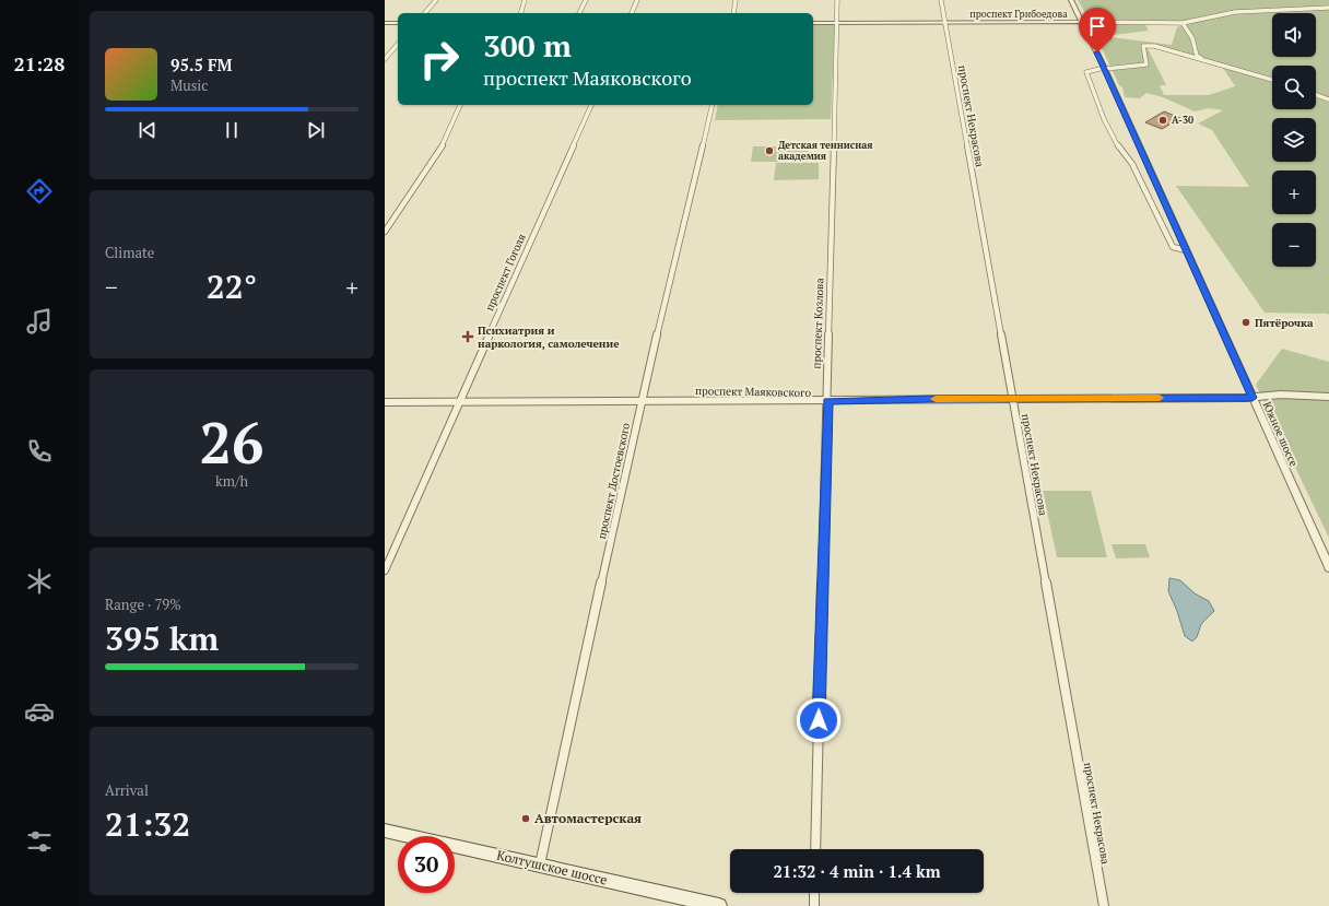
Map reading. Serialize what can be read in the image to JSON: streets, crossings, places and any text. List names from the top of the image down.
{
  "streets": {
    "main road": ["Колтушское шоссе"],
    "street": [
      "проспект Грибоедова",
      "проспект Некрасова",
      "проспект Гоголя",
      "проспект Козлова",
      "проспект Маяковского",
      "Южное шоссе",
      "проспект Достоевского"
    ]
  },
  "crossings": [
    ["проспект Грибоедова", "проспект Некрасова"],
    ["проспект Грибоедова", "проспект Козлова"],
    ["проспект Грибоедова", "Южное шоссе"],
    ["проспект Некрасова", "проспект Маяковского"],
    ["проспект Гоголя", "проспект Маяковского"],
    ["проспект Козлова", "проспект Маяковского"],
    ["проспект Маяковского", "Южное шоссе"],
    ["проспект Маяковского", "проспект Достоевского"],
    ["проспект Достоевского", "Колтушское шоссе"]
  ],
  "places": {
    "other": [
      "А-30",
      "Детская теннисная академия",
      "Пятёрочка",
      "Автомастерская"
    ],
    "health": ["Психиатрия и наркология, самолечение"]
  },
  "page": {
    "tabs": "21:28",
    "map_buttons": ["+", "−"],
    "turn": ["300 m", "проспект Маяковского"],
    "song": ["95.5 FM", "Music"],
    "tile": [
      "Climate",
      ["26", "km/h"],
      ["Range · 79%", "395 km"],
      ["Arrival", "21:32"]
    ],
    "heat": ["−", "22°", "+"],
    "limit": "30",
    "trip": "21:32 · 4 min · 1.4 km"
  }
}
